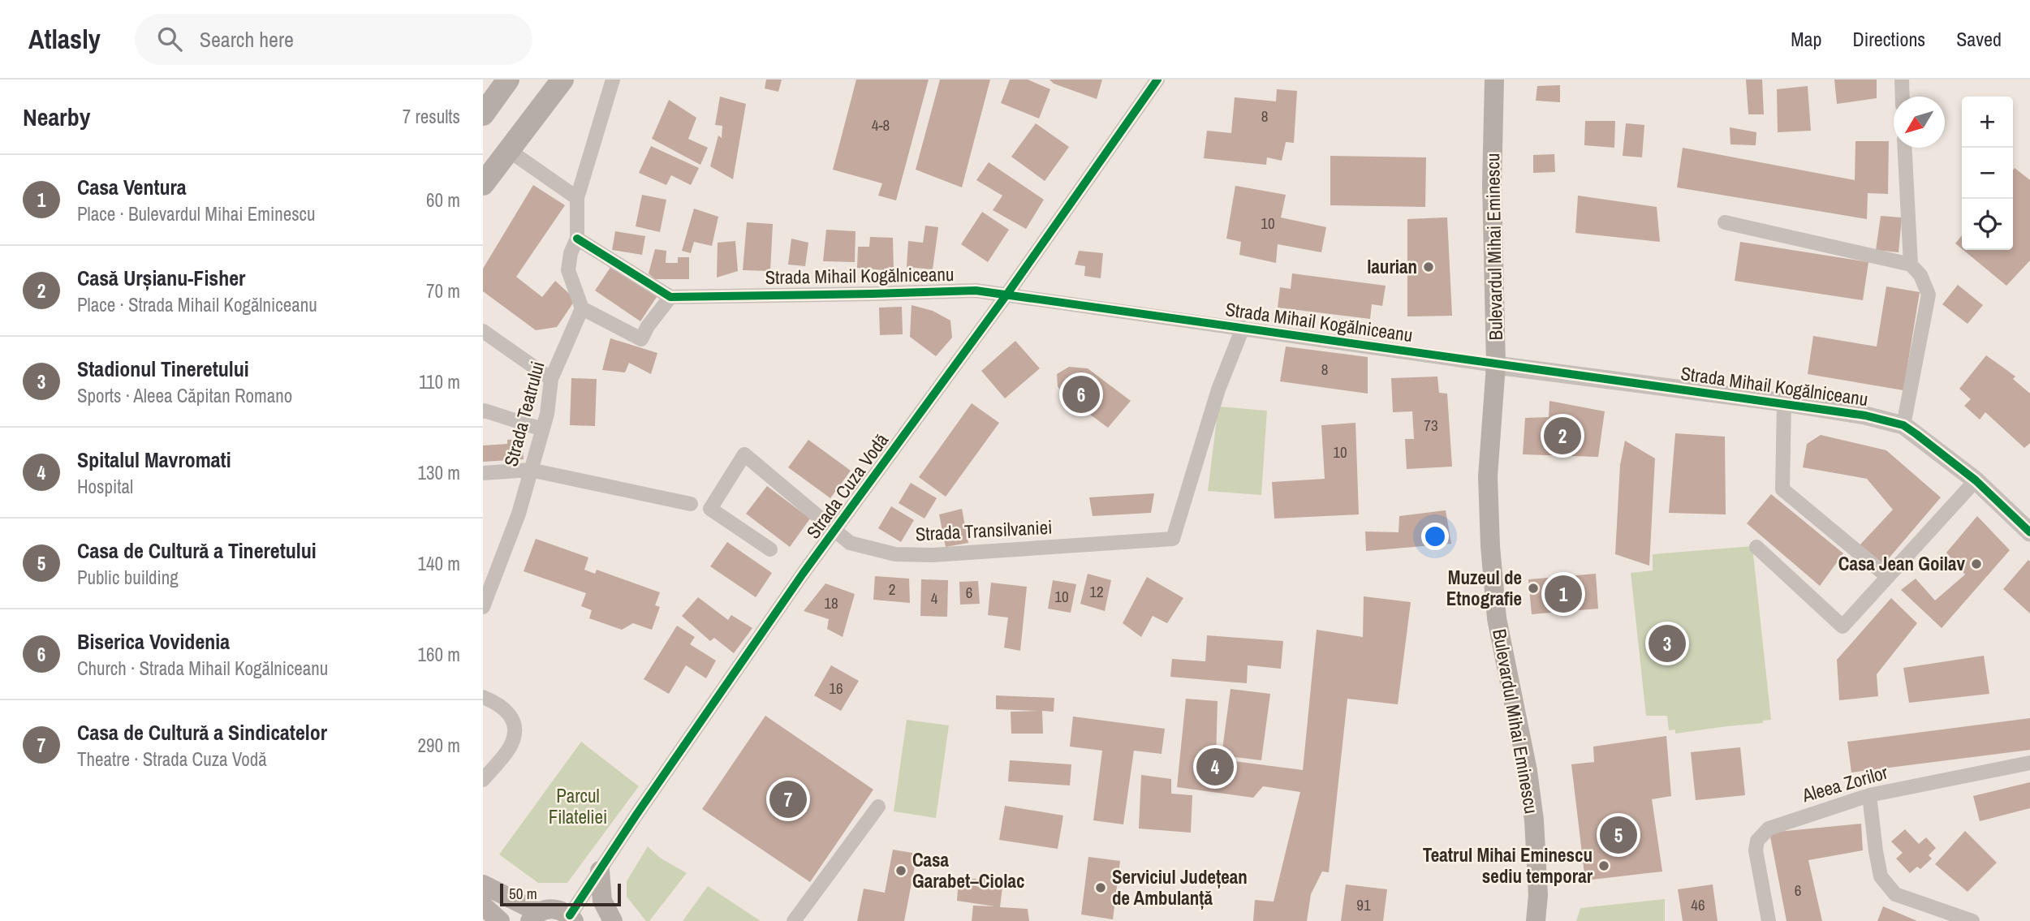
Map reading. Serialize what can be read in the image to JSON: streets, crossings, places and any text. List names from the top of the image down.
{
  "streets": {
    "main road": ["Bulevardul Mihai Eminescu"],
    "street": [
      "Strada Mihail Kogălniceanu",
      "Strada Teatrului",
      "Strada Cuza Vodă",
      "Strada Transilvaniei",
      "Aleea Zorilor"
    ]
  },
  "crossings": [
    ["Bulevardul Mihai Eminescu", "Strada Mihail Kogălniceanu"],
    ["Strada Mihail Kogălniceanu", "Strada Cuza Vodă"],
    ["Strada Mihail Kogălniceanu", "Strada Transilvaniei"],
    ["Strada Cuza Vodă", "Strada Transilvaniei"]
  ],
  "parks": ["Parcul Filateliei"],
  "places": [
    "laurian",
    "Casa Jean Goilav",
    "Muzeul de Etnografie",
    "Teatrul Mihai Eminescu sediu temporar",
    "Casa Garabet–Ciolac",
    "Serviciul Județean de Ambulanță"
  ],
  "house_numbers": [
    "8",
    "4-8",
    "10",
    "8",
    "73",
    "10",
    "2",
    "12",
    "6",
    "10",
    "4",
    "18",
    "16",
    "6",
    "91",
    "46"
  ],
  "scale_bar": "50 m",
  "north": "bottom left",
  "page": {
    "header": "Atlasly",
    "search": "Search here",
    "nav": ["Map", "Directions", "Saved"],
    "heading": ["Nearby", "7 results"],
    "map_buttons": ["+", "−"],
    "list": [
      {
        "mark": "1",
        "name": "Casa Ventura",
        "note": "Place · Bulevardul Mihai Eminescu",
        "value": "60 m"
      },
      {
        "mark": "2",
        "name": "Casă Urșianu-Fisher",
        "note": "Place · Strada Mihail Kogălniceanu",
        "value": "70 m"
      },
      {
        "mark": "3",
        "name": "Stadionul Tineretului",
        "note": "Sports · Aleea Căpitan Romano",
        "value": "110 m"
      },
      {
        "mark": "4",
        "name": "Spitalul Mavromati",
        "note": "Hospital",
        "value": "130 m"
      },
      {
        "mark": "5",
        "name": "Casa de Cultură a Tineretului",
        "note": "Public building",
        "value": "140 m"
      },
      {
        "mark": "6",
        "name": "Biserica Vovidenia",
        "note": "Church · Strada Mihail Kogălniceanu",
        "value": "160 m"
      },
      {
        "mark": "7",
        "name": "Casa de Cultură a Sindicatelor",
        "note": "Theatre · Strada Cuza Vodă",
        "value": "290 m"
      }
    ],
    "pins": [
      "6",
      "2",
      "1",
      "3",
      "4",
      "7",
      "5"
    ],
    "scale": "50 m"
  }
}
